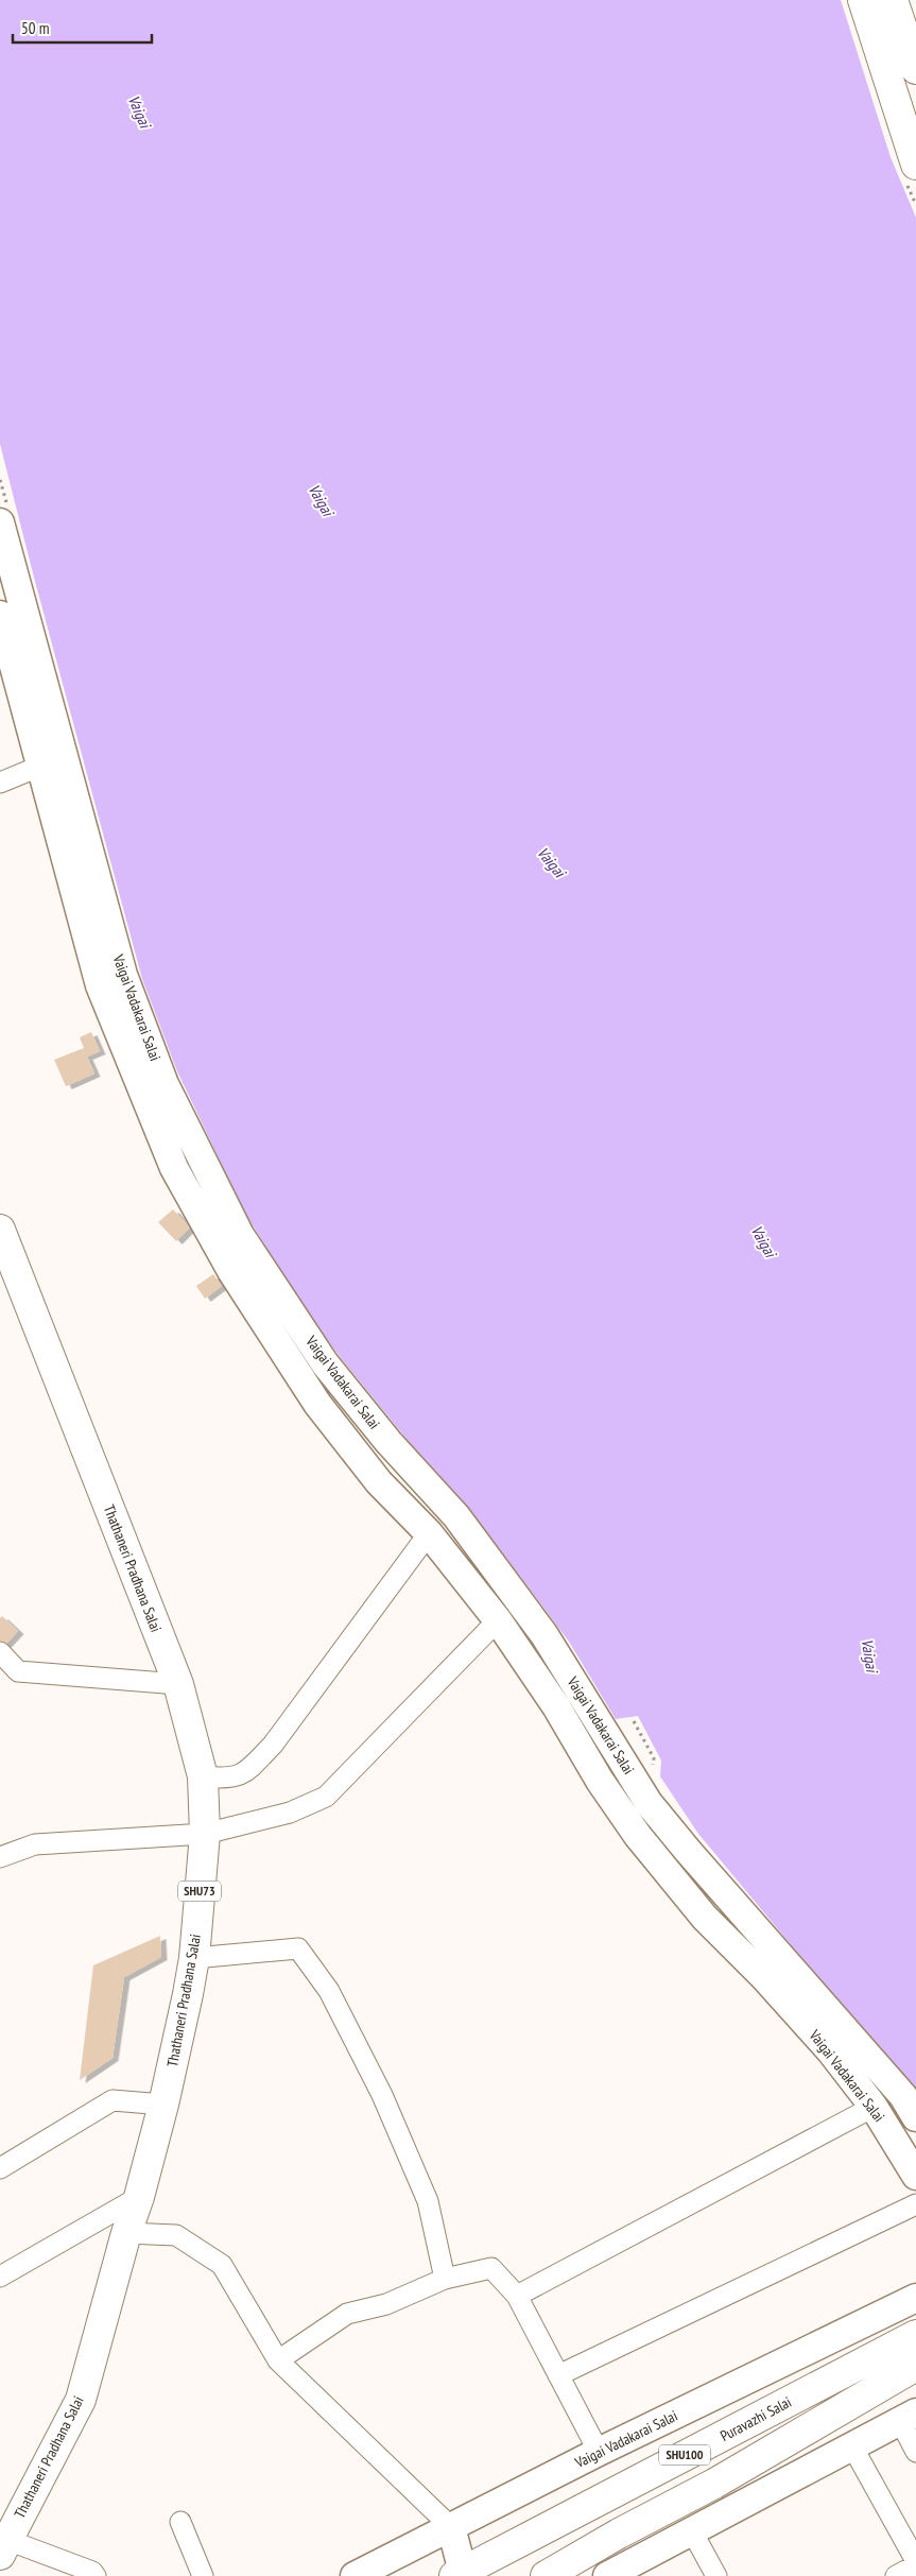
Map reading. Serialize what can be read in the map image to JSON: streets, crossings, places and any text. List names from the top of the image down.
{
  "streets": {
    "main road": [
      "Vaigai Vadakarai Salai",
      "Thathaneri Pradhana Salai",
      "SHU73",
      "Puravazhi Salai",
      "SHU100"
    ]
  },
  "water": ["Vaigai"],
  "scale_bar": "50 m"
}
